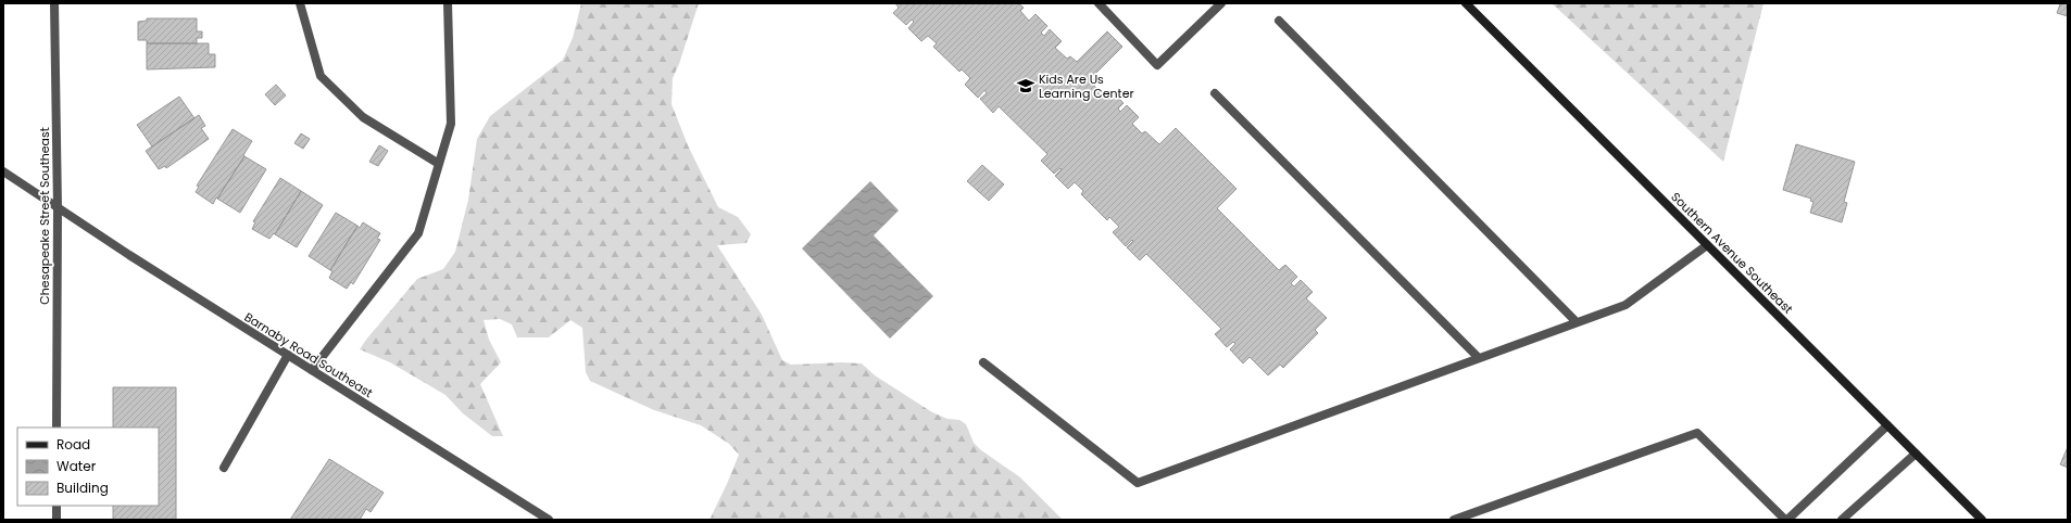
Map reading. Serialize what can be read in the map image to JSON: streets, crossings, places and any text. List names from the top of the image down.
{
  "streets": {
    "main road": ["Southern Avenue Southeast"],
    "street": ["Chesapeake Street Southeast", "Barnaby Road Southeast"]
  },
  "crossings": [
    ["Chesapeake Street Southeast", "Barnaby Road Southeast"]
  ],
  "places": {
    "school or university": ["Kids Are Us Learning Center"]
  },
  "legend": ["Road", "Water", "Building"]
}
